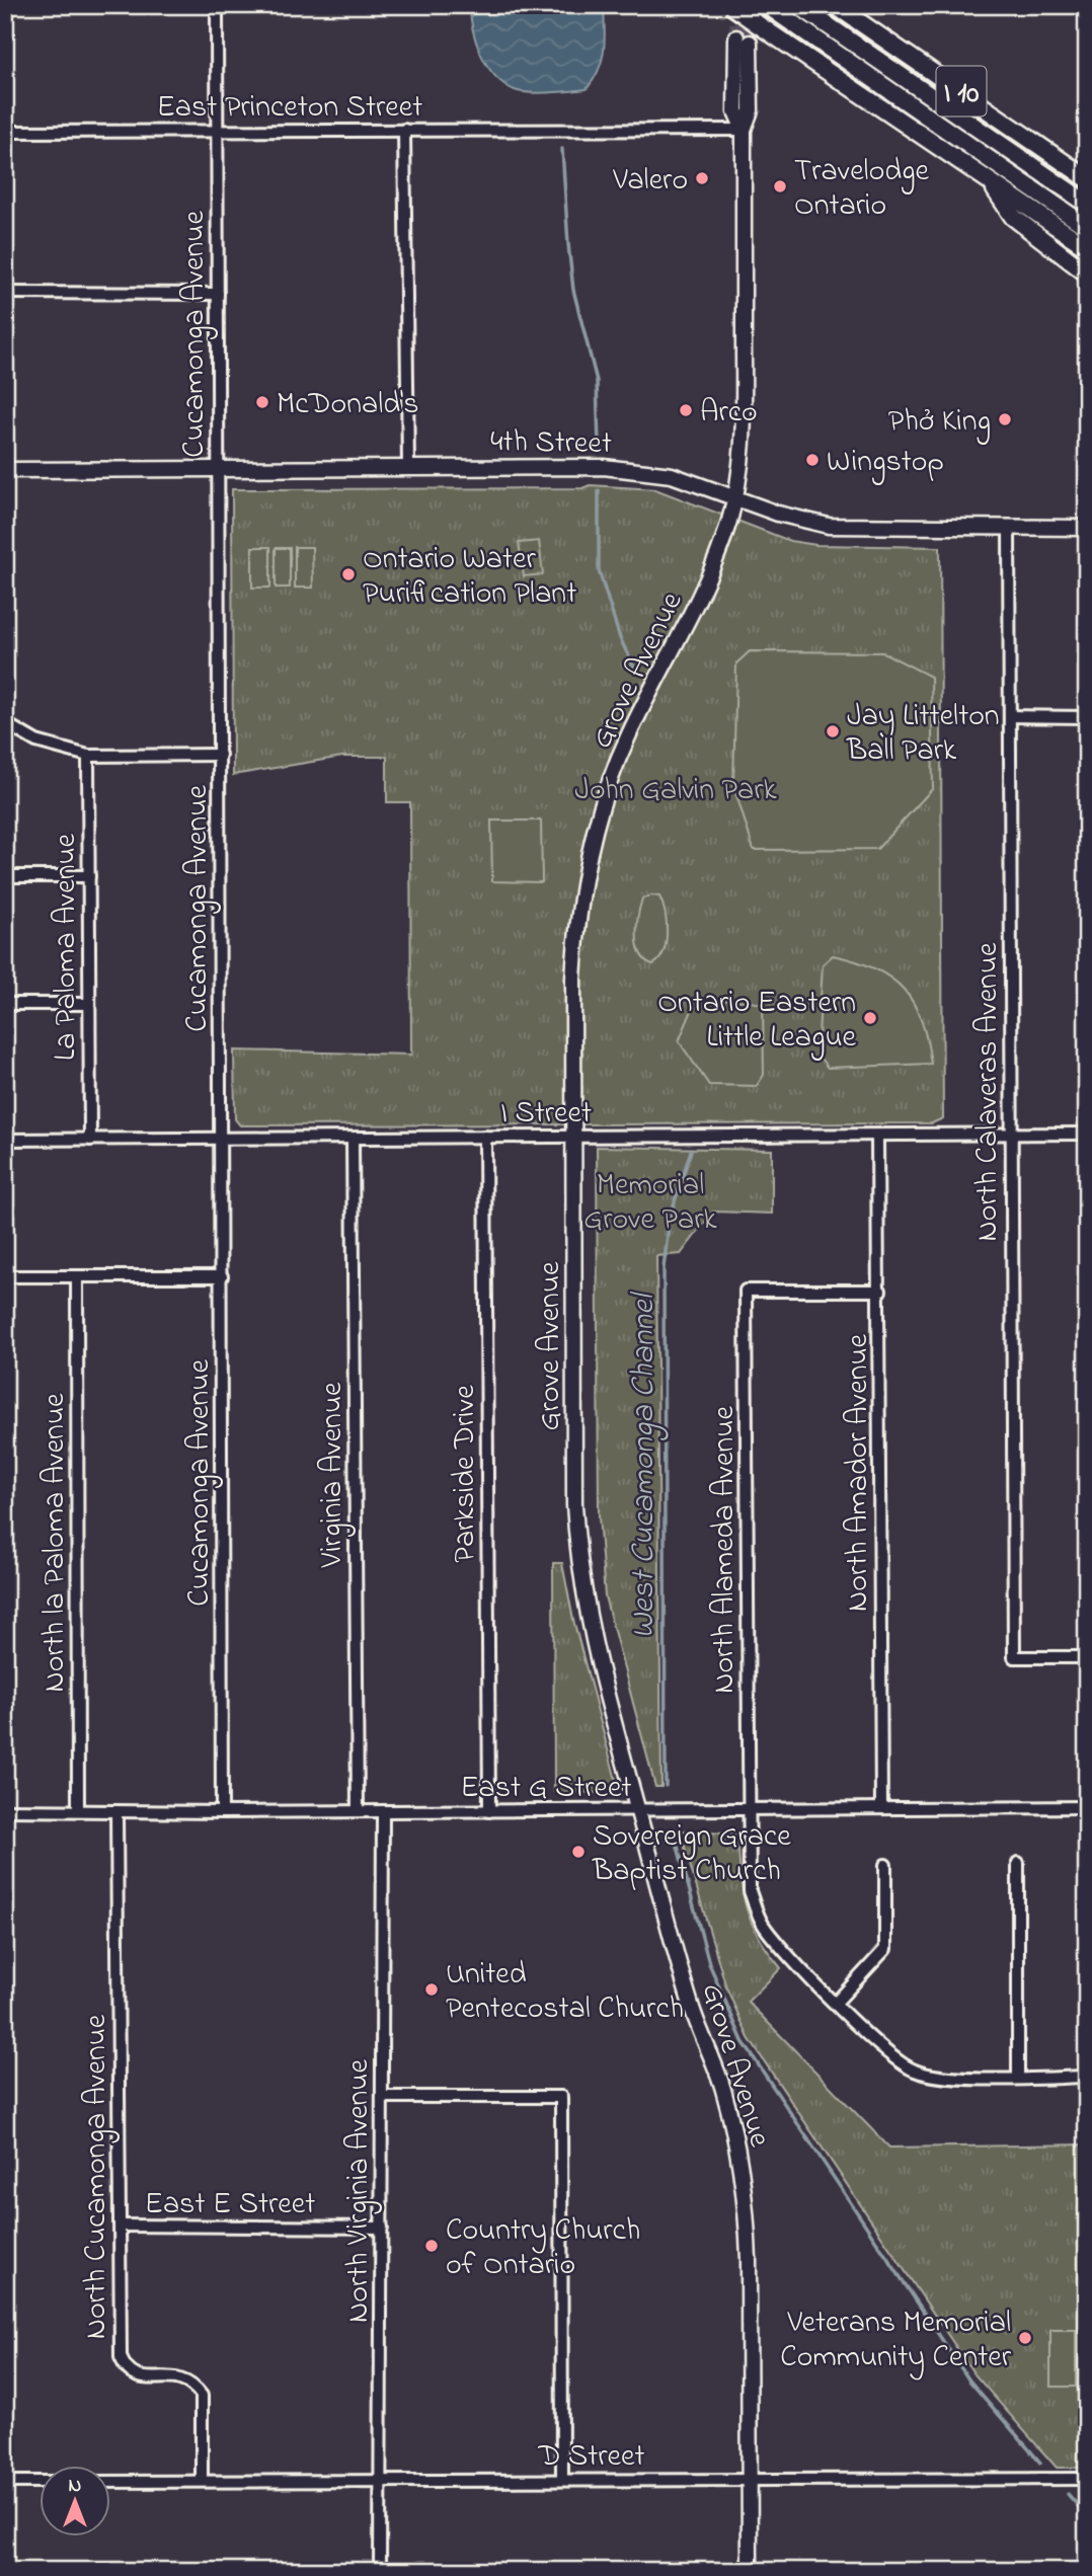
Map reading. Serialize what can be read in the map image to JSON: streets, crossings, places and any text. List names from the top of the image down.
{
  "streets": {
    "highway": ["I 10"],
    "main road": ["4th Street", "Grove Avenue"],
    "street": [
      "East Princeton Street",
      "Cucamonga Avenue",
      "La Paloma Avenue",
      "North Calaveras Avenue",
      "I Street",
      "North Amador Avenue",
      "Parkside Drive",
      "Virginia Avenue",
      "North la Paloma Avenue",
      "North Alameda Avenue",
      "East G Street",
      "North Cucamonga Avenue",
      "North Virginia Avenue",
      "East E Street",
      "D Street"
    ]
  },
  "crossings": [
    ["East Princeton Street", "Cucamonga Avenue"],
    ["East Princeton Street", "Grove Avenue"],
    ["Cucamonga Avenue", "4th Street"],
    ["Cucamonga Avenue", "I Street"],
    ["Cucamonga Avenue", "East G Street"],
    ["4th Street", "Grove Avenue"],
    ["4th Street", "North Calaveras Avenue"],
    ["Grove Avenue", "I Street"],
    ["Grove Avenue", "East G Street"],
    ["Grove Avenue", "D Street"],
    ["La Paloma Avenue", "I Street"],
    ["North Calaveras Avenue", "I Street"],
    ["I Street", "North Amador Avenue"],
    ["I Street", "Parkside Drive"],
    ["I Street", "Virginia Avenue"],
    ["North Amador Avenue", "North Alameda Avenue"],
    ["North Amador Avenue", "East G Street"],
    ["Parkside Drive", "East G Street"],
    ["Virginia Avenue", "East G Street"],
    ["North la Paloma Avenue", "East G Street"],
    ["North Alameda Avenue", "East G Street"],
    ["East G Street", "North Cucamonga Avenue"],
    ["East G Street", "North Virginia Avenue"],
    ["North Cucamonga Avenue", "East E Street"],
    ["North Cucamonga Avenue", "D Street"],
    ["North Virginia Avenue", "East E Street"],
    ["North Virginia Avenue", "D Street"]
  ],
  "water": ["West Cucamonga Channel"],
  "parks": ["John Galvin Park", "Memorial Grove Park"],
  "places": [
    "Valero",
    "Travelodge Ontario",
    "McDonald's",
    "Arco",
    "Phở King",
    "Wingstop",
    "Ontario Water Purification Plant",
    "Jay Littelton Ball Park",
    "Ontario Eastern Little League",
    "Sovereign Grace Baptist Church",
    "United Pentecostal Church",
    "Country Church of Ontario",
    "Veterans Memorial Community Center"
  ],
  "north": "top"
}
